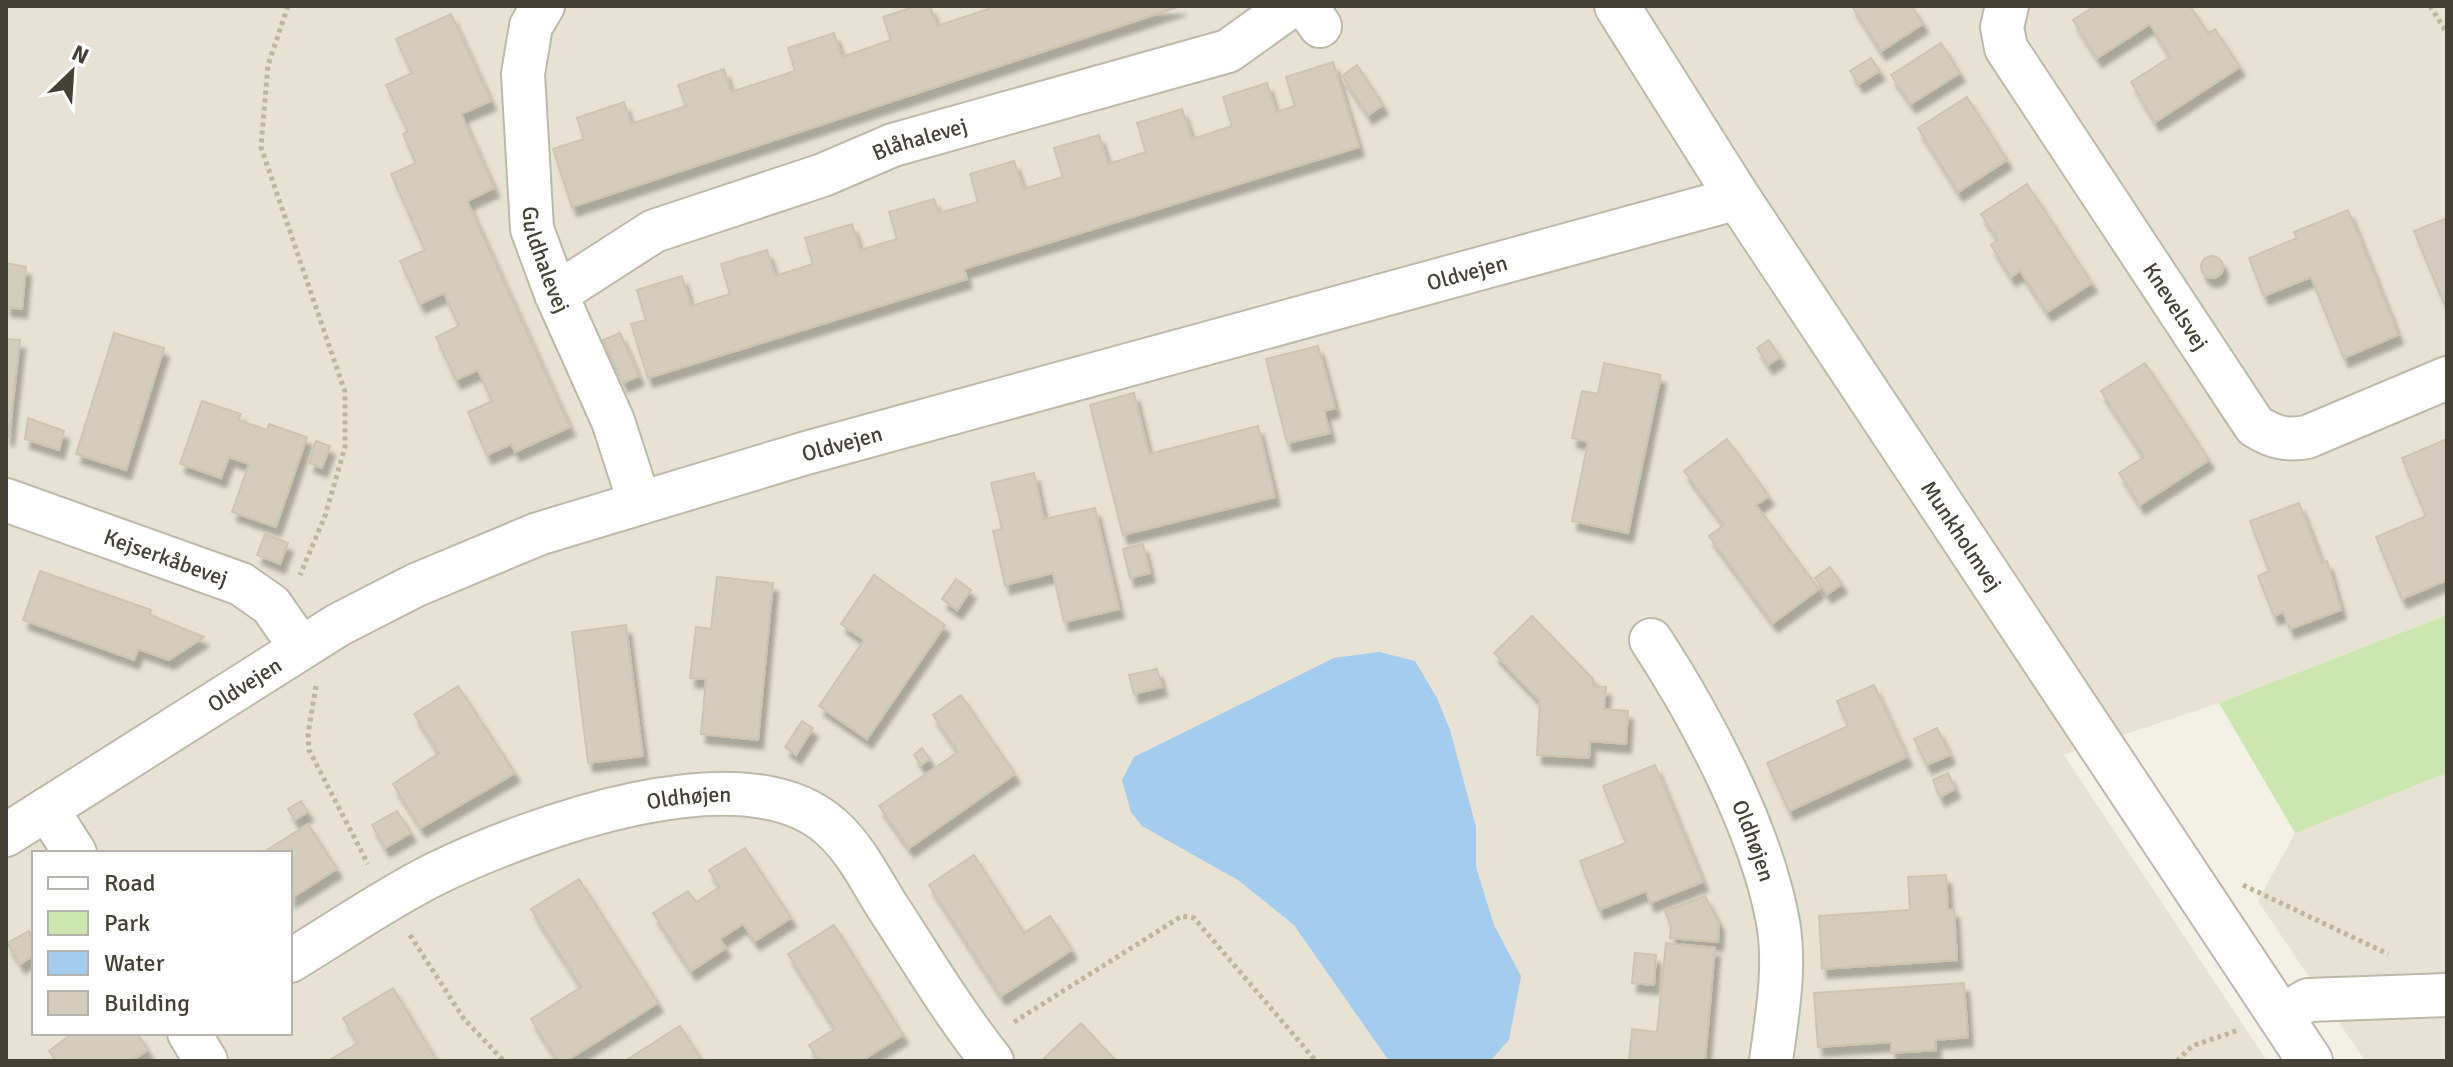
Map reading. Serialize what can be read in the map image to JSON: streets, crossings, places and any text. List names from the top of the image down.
{
  "streets": {
    "street": [
      "Blåhalevej",
      "Guldhalevej",
      "Oldvejen",
      "Knevelsvej",
      "Munkholmvej",
      "Kejserkåbevej",
      "Oldhøjen"
    ]
  },
  "crossings": [
    ["Blåhalevej", "Guldhalevej"],
    ["Guldhalevej", "Oldvejen"],
    ["Oldvejen", "Munkholmvej"],
    ["Oldvejen", "Kejserkåbevej"]
  ],
  "legend": [
    "Road",
    "Park",
    "Water",
    "Building"
  ],
  "north": "top right"
}
